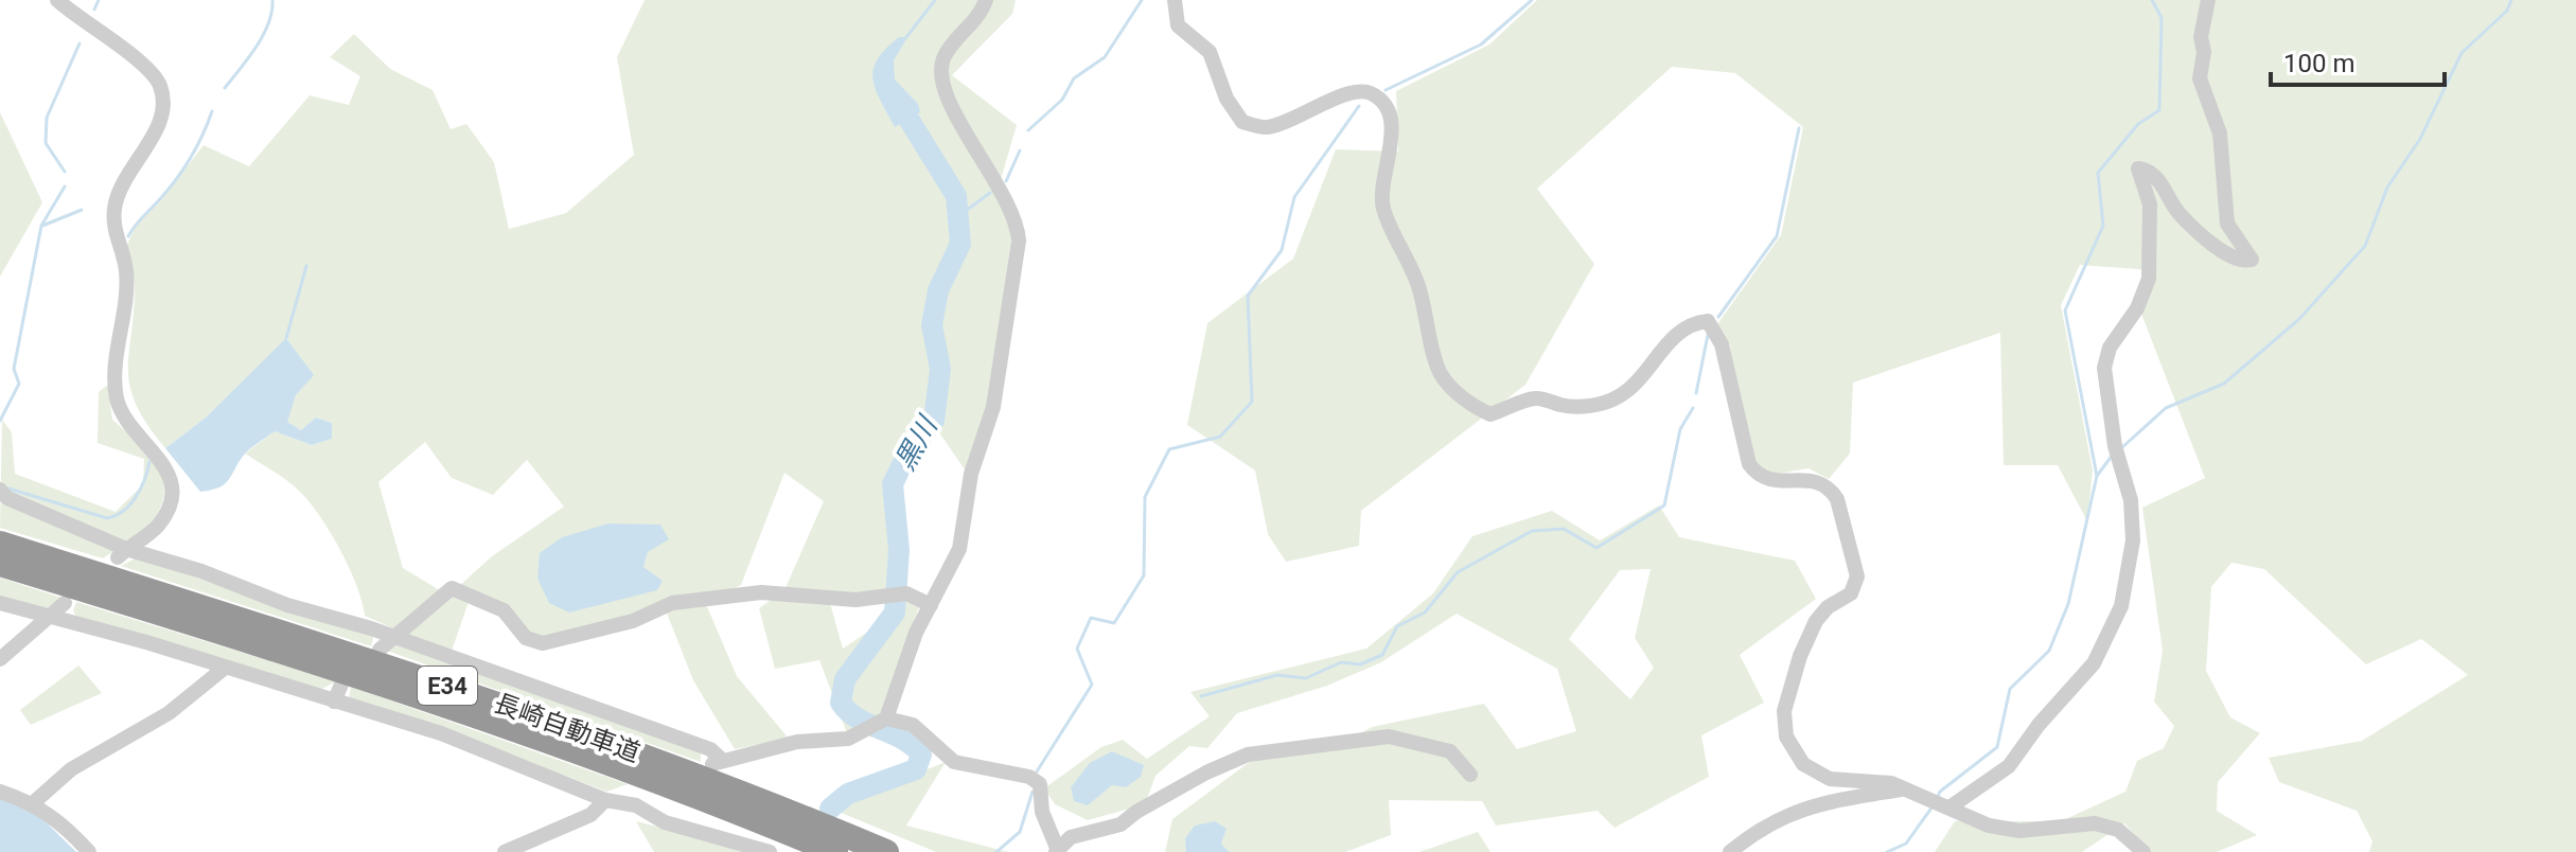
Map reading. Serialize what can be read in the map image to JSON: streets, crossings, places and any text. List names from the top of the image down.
{
  "streets": {
    "highway": ["E34", "長崎自動車道"]
  },
  "water": ["黒川"],
  "scale_bar": "100 m"
}
